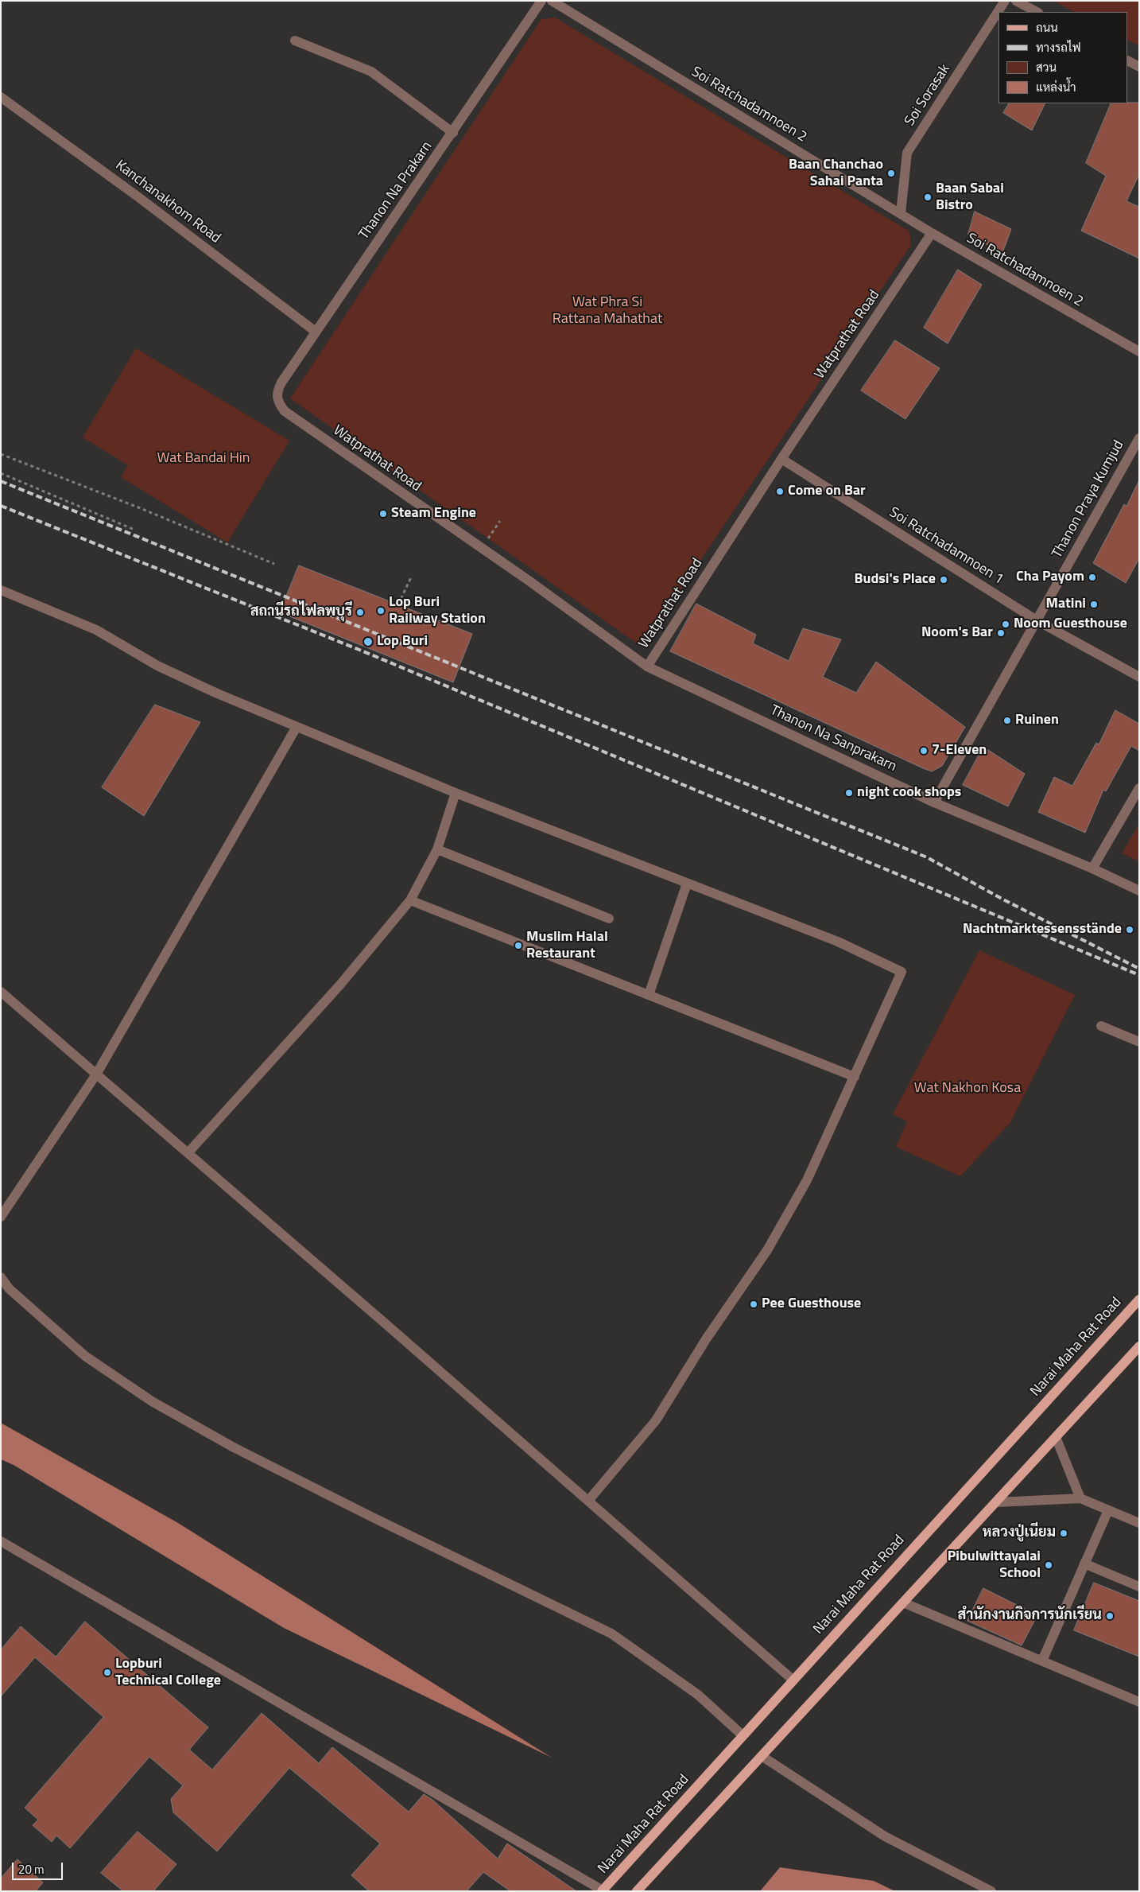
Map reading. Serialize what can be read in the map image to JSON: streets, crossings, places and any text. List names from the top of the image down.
{
  "streets": {
    "main road": ["Narai Maha Rat Road"],
    "street": [
      "Soi Sorasak",
      "Soi Ratchadamnoen 2",
      "Thanon Na Prakarn",
      "Kanchanakhom Road",
      "Watprathat Road",
      "Thanon Praya Kumjud",
      "Soi Ratchadamnoen 1",
      "Thanon Na Sanprakarn"
    ]
  },
  "crossings": [
    ["Soi Sorasak", "Soi Ratchadamnoen 2"],
    ["Soi Ratchadamnoen 2", "Watprathat Road"],
    ["Thanon Na Prakarn", "Kanchanakhom Road"],
    ["Thanon Na Prakarn", "Watprathat Road"],
    ["Watprathat Road", "Soi Ratchadamnoen 1"],
    ["Watprathat Road", "Thanon Na Sanprakarn"],
    ["Thanon Praya Kumjud", "Soi Ratchadamnoen 1"],
    ["Thanon Praya Kumjud", "Thanon Na Sanprakarn"]
  ],
  "parks": ["Wat Phra Si Rattana Mahathat", "Wat Bandai Hin", "Wat Nakhon Kosa"],
  "places": [
    "Baan Chanchao Sahai Panta",
    "Baan Sabai Bistro",
    "Come on Bar",
    "Steam Engine",
    "Cha Payom",
    "Budsi's Place",
    "Matini",
    "Lop Buri Railway Station",
    "สถานีรถไฟลพบุรี",
    "Noom Guesthouse",
    "Noom's Bar",
    "Lop Buri",
    "Ruinen",
    "7-Eleven",
    "night cook shops",
    "Nachtmarktessensstände",
    "Muslim Halal Restaurant",
    "Pee Guesthouse",
    "หลวงปู่เนียม",
    "Pibulwittayalai School",
    "สำนักงานกิจการนักเรียน",
    "Lopburi Technical College"
  ],
  "legend": [
    "ถนน",
    "ทางรถไฟ",
    "สวน",
    "แหล่งน้ำ"
  ],
  "scale_bar": "20 m"
}
